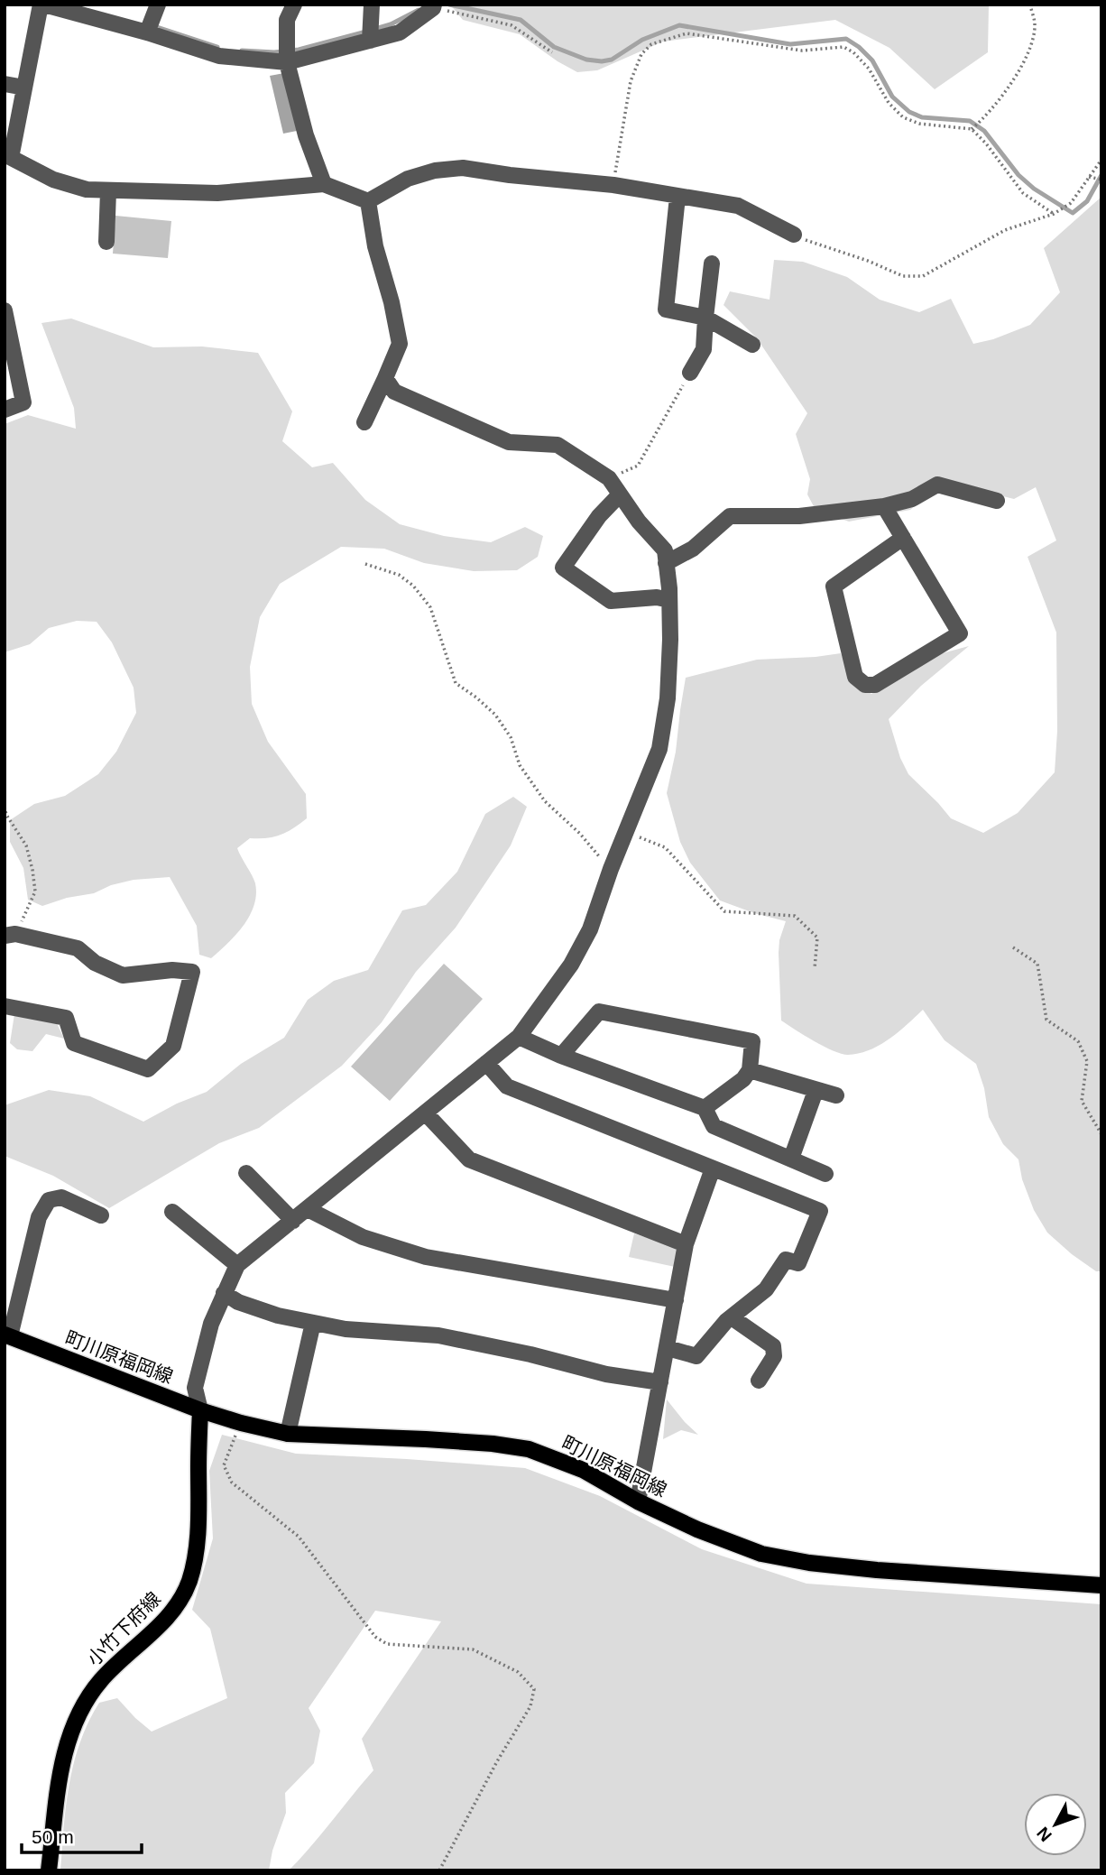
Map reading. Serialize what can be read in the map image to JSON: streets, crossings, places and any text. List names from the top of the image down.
{
  "streets": {
    "main road": ["町川原福岡線", "小竹下府線"]
  },
  "crossings": [
    ["町川原福岡線", "小竹下府線"]
  ],
  "scale_bar": "50 m",
  "north": "bottom left"
}
